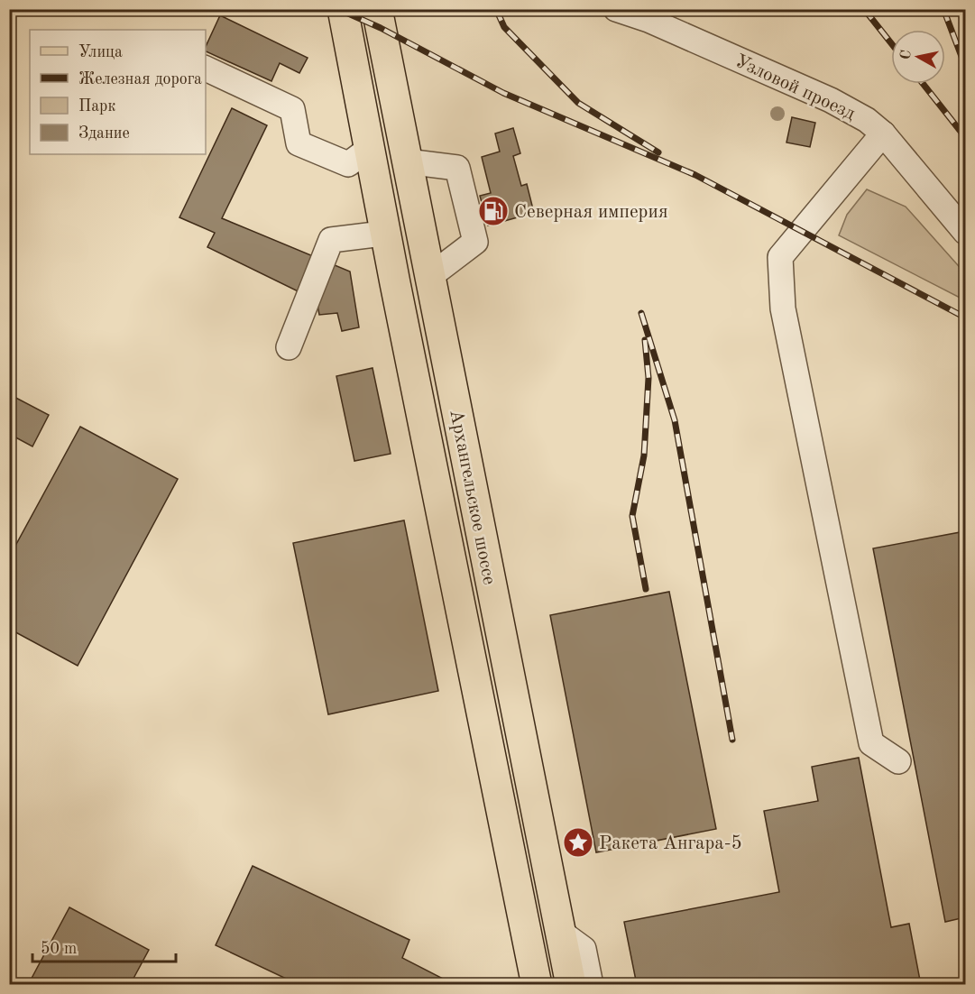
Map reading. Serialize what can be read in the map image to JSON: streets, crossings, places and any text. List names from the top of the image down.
{
  "streets": {
    "main road": ["Архангельское шоссе"],
    "street": ["Узловой проезд"]
  },
  "places": {
    "fuel station": ["Северная империя"],
    "place": ["Ракета Ангара-5"]
  },
  "legend": [
    "Улица",
    "Железная дорога",
    "Парк",
    "Здание"
  ],
  "scale_bar": "50 m",
  "north": "left"
}
